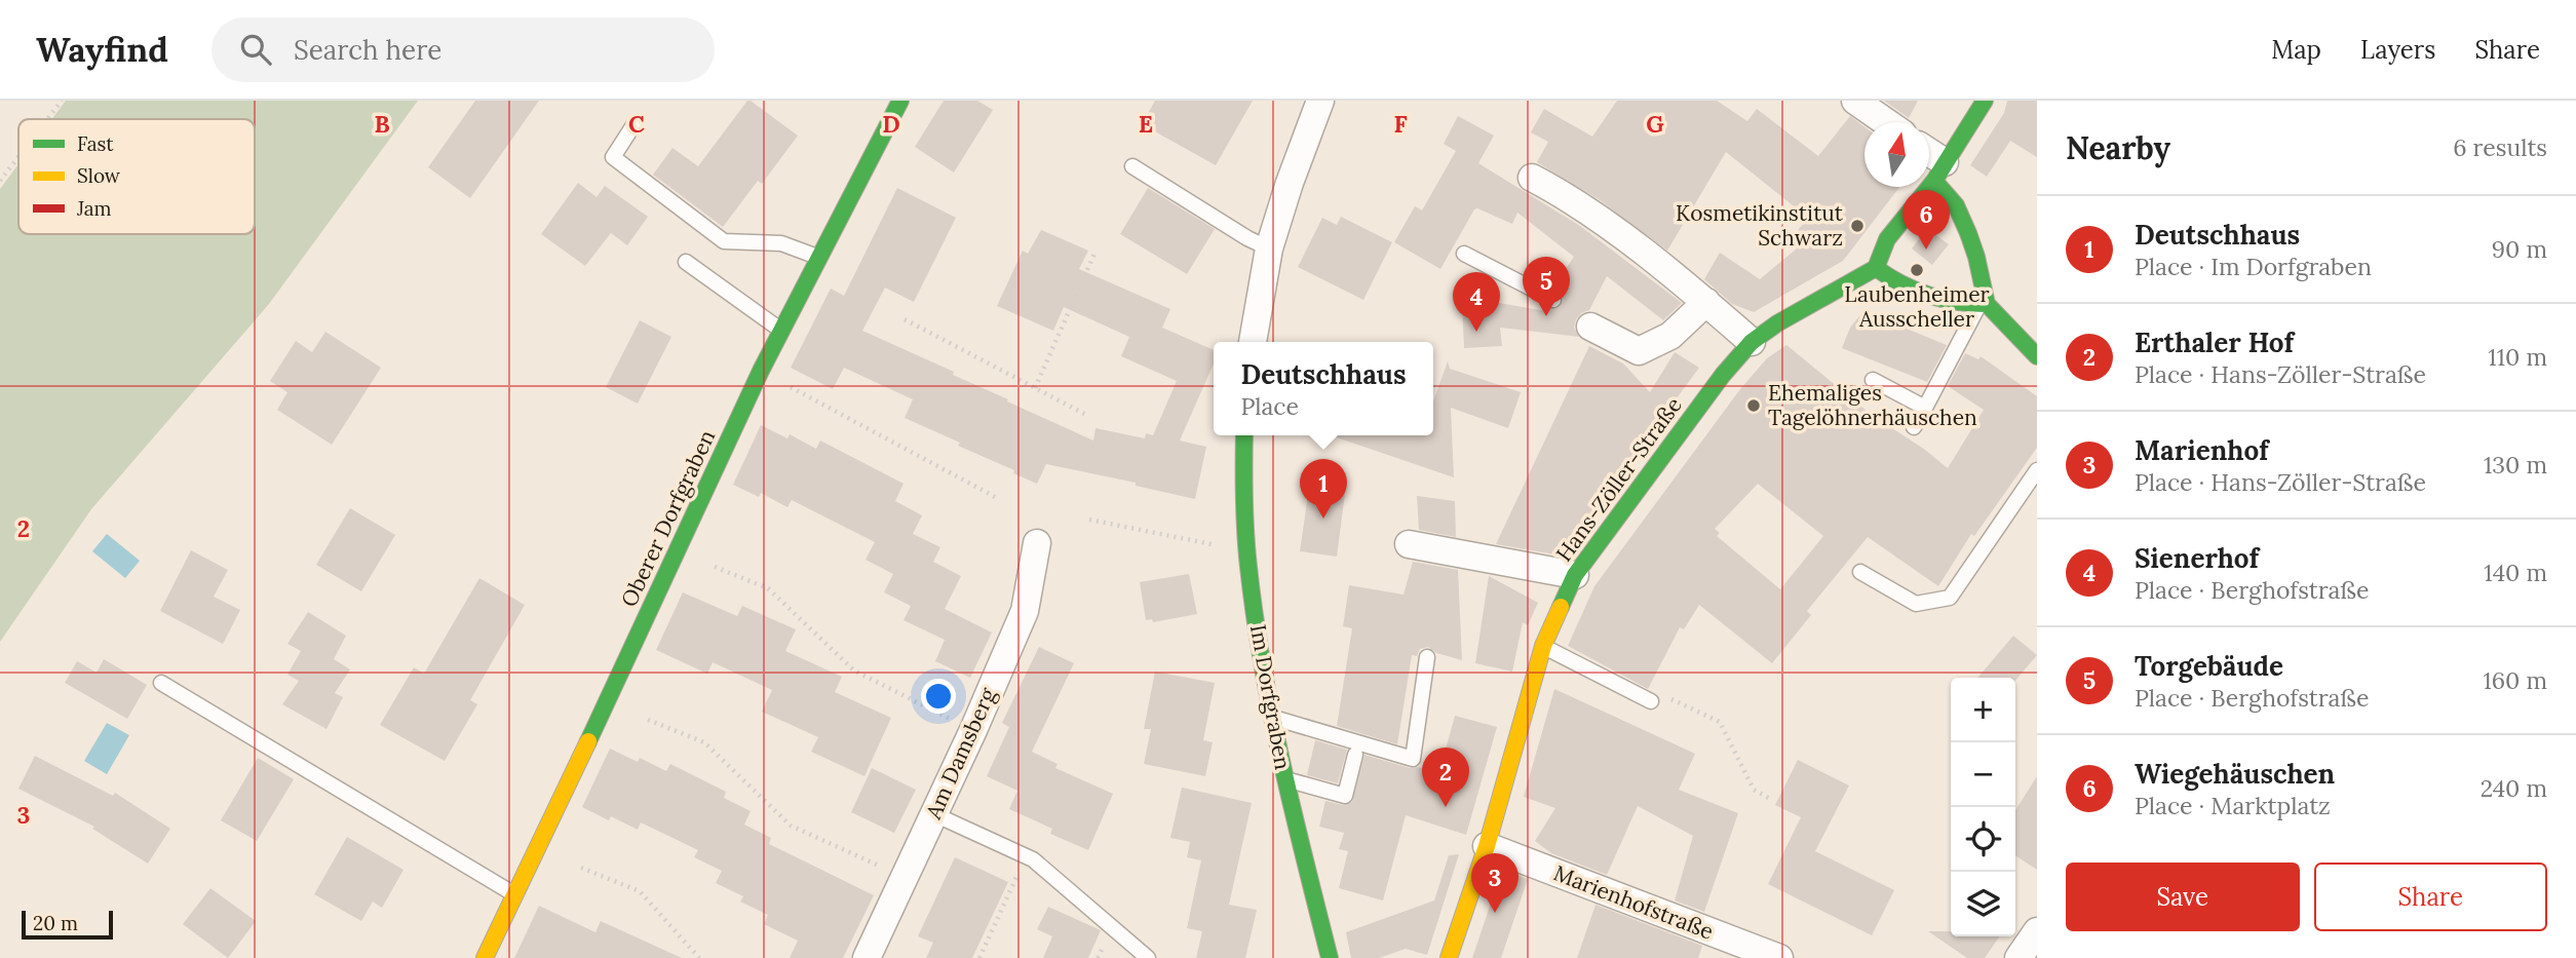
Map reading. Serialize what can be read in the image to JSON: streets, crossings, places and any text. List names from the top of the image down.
{
  "streets": {
    "street": [
      "Hans-Zöller-Straße",
      "Oberer Dorfgraben",
      "Im Dorfgraben",
      "Am Damsberg",
      "Marienhofstraße"
    ]
  },
  "crossings": [
    ["Hans-Zöller-Straße", "Marienhofstraße"]
  ],
  "places": ["Kosmetikinstitut Schwarz", "Laubenheimer Ausscheller", "Ehemaliges Tagelöhnerhäuschen"],
  "legend": ["Fast", "Slow", "Jam"],
  "scale_bar": "20 m",
  "north": "top",
  "page": {
    "header": "Wayfind",
    "search": "Search here",
    "nav": ["Map", "Layers", "Share"],
    "heading": ["Nearby", "6 results"],
    "pins": [
      "6",
      "5",
      "4",
      "1",
      "2",
      "3"
    ],
    "list": [
      {
        "mark": "1",
        "name": "Deutschhaus",
        "note": "Place · Im Dorfgraben",
        "value": "90 m"
      },
      {
        "mark": "2",
        "name": "Erthaler Hof",
        "note": "Place · Hans-Zöller-Straße",
        "value": "110 m"
      },
      {
        "mark": "3",
        "name": "Marienhof",
        "note": "Place · Hans-Zöller-Straße",
        "value": "130 m"
      },
      {
        "mark": "4",
        "name": "Sienerhof",
        "note": "Place · Berghofstraße",
        "value": "140 m"
      },
      {
        "mark": "5",
        "name": "Torgebäude",
        "note": "Place · Berghofstraße",
        "value": "160 m"
      },
      {
        "mark": "6",
        "name": "Wiegehäuschen",
        "note": "Place · Marktplatz",
        "value": "240 m"
      }
    ],
    "popup": ["Deutschhaus", "Place"],
    "map_buttons": ["+", "−"],
    "buttons": ["Save", "Share"],
    "scale": "20 m"
  },
  "grid": {
    "columns": [
      "B",
      "C",
      "D",
      "E",
      "F",
      "G"
    ],
    "rows": ["2", "3"]
  }
}
